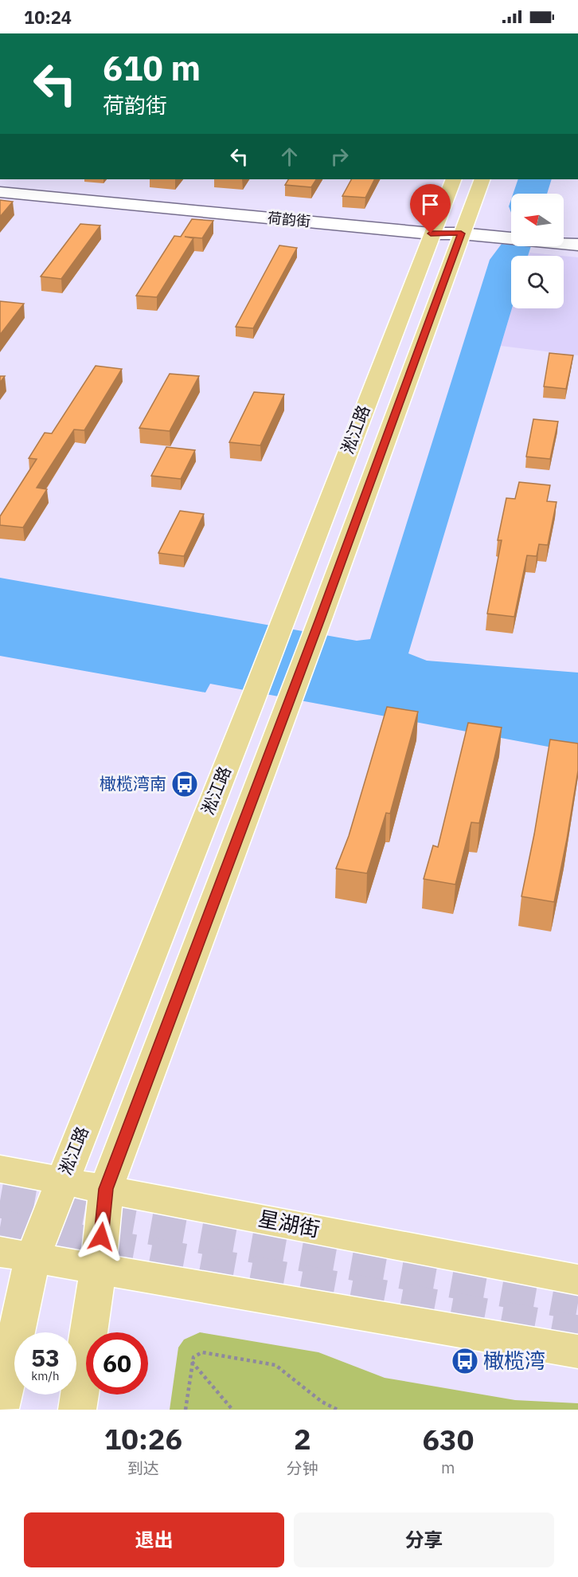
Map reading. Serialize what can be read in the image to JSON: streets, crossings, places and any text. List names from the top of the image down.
{
  "streets": {
    "main road": ["淞江路", "星湖街"],
    "street": ["荷韵街"]
  },
  "crossings": [
    ["荷韵街", "淞江路"],
    ["淞江路", "星湖街"]
  ],
  "places": {
    "bus stop": ["橄榄湾南", "橄榄湾"]
  },
  "north": "left",
  "page": {
    "status": "10:24",
    "turn": ["610 m", "荷韵街"],
    "speed": "53 km/h",
    "limit": "60",
    "eta": [
      "10:26",
      "到达",
      "2",
      "分钟",
      "630",
      "m"
    ],
    "buttons": ["退出", "分享"]
  }
}
